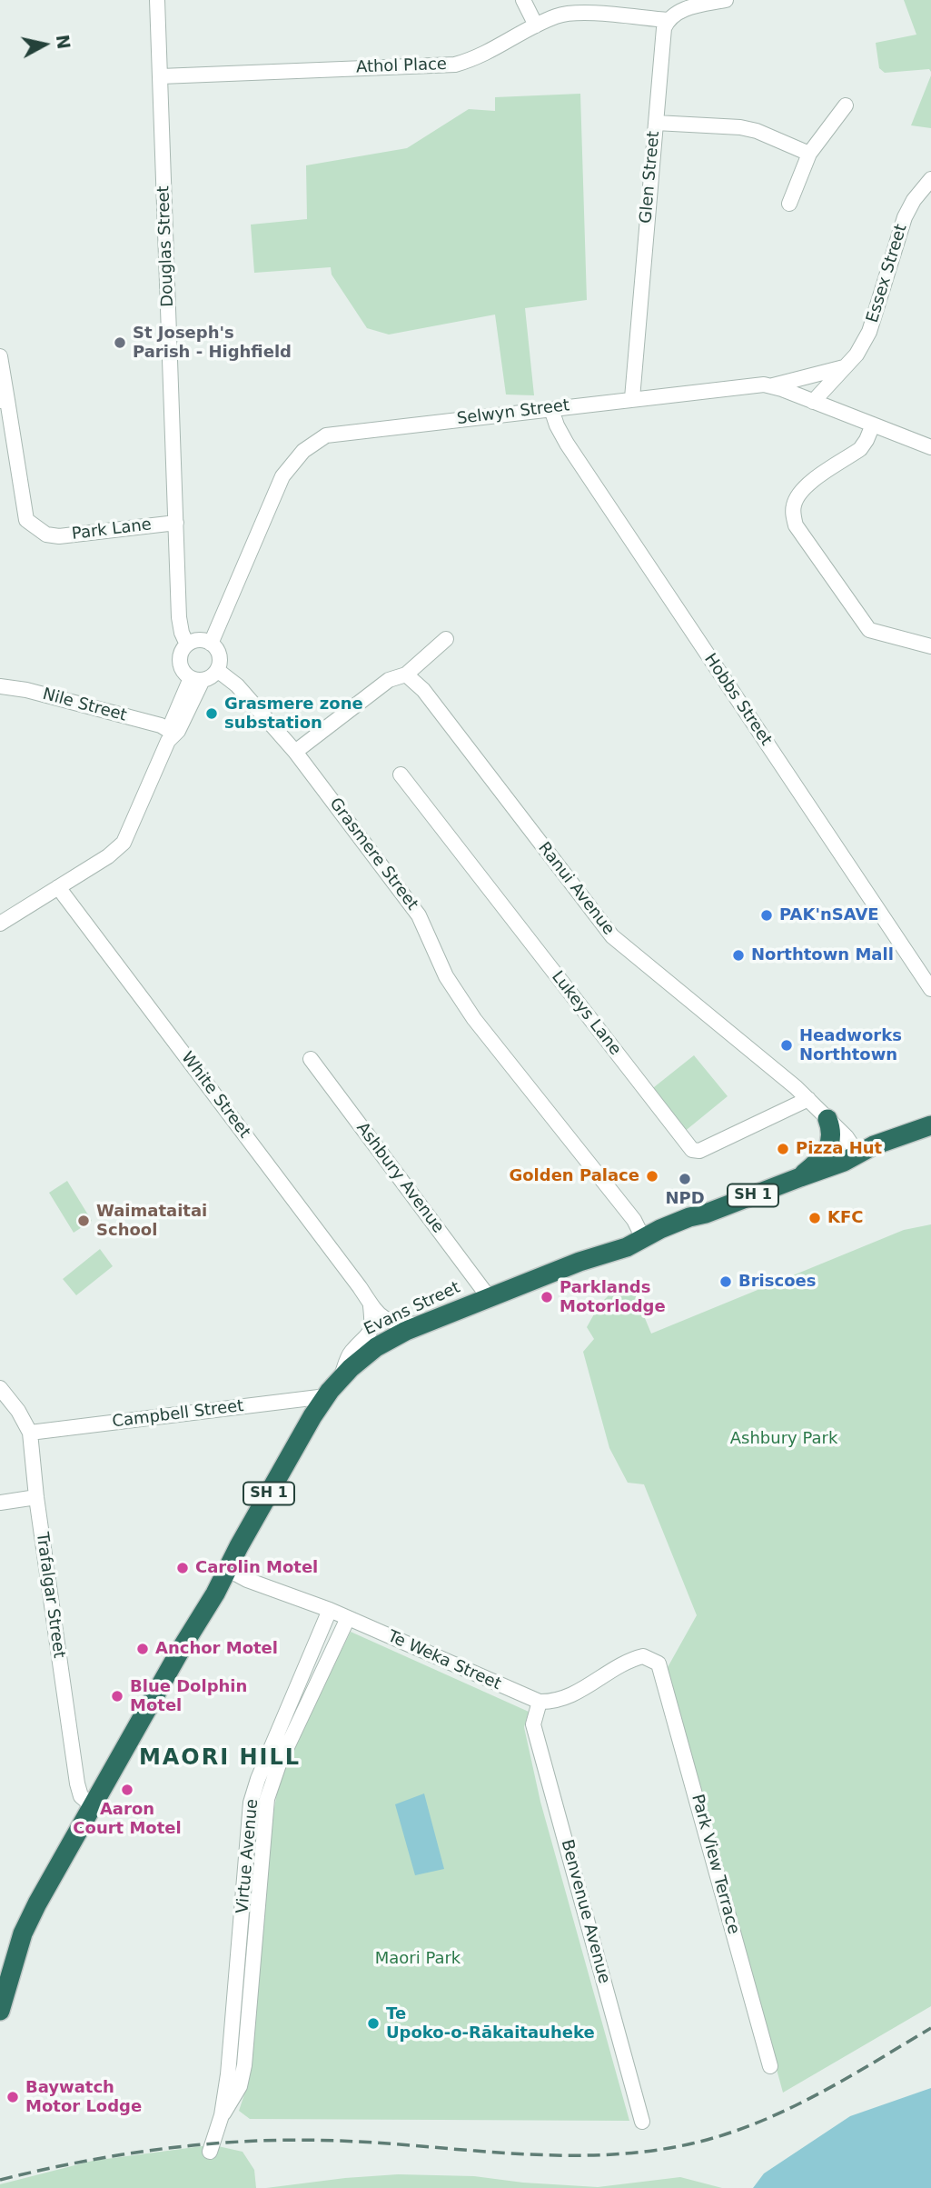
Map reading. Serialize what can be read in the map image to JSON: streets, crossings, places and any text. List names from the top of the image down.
{
  "streets": {
    "highway": ["SH 1", "Evans Street"],
    "street": [
      "Athol Place",
      "Glen Street",
      "Douglas Street",
      "Essex Street",
      "Selwyn Street",
      "Park Lane",
      "Hobbs Street",
      "Nile Street",
      "Grasmere Street",
      "Ranui Avenue",
      "Lukeys Lane",
      "White Street",
      "Ashbury Avenue",
      "Campbell Street",
      "Trafalgar Street",
      "Te Weka Street",
      "Virtue Avenue",
      "Park View Terrace",
      "Benvenue Avenue"
    ]
  },
  "crossings": [
    ["Athol Place", "Glen Street"],
    ["Athol Place", "Douglas Street"],
    ["Glen Street", "Selwyn Street"],
    ["Douglas Street", "Selwyn Street"],
    ["Douglas Street", "Park Lane"],
    ["Douglas Street", "Grasmere Street"],
    ["Essex Street", "Selwyn Street"],
    ["Selwyn Street", "Hobbs Street"],
    ["Selwyn Street", "Grasmere Street"],
    ["Grasmere Street", "Evans Street"],
    ["Ranui Avenue", "Lukeys Lane"],
    ["Ranui Avenue", "Evans Street"],
    ["White Street", "Evans Street"],
    ["Ashbury Avenue", "Evans Street"],
    ["Evans Street", "Campbell Street"],
    ["Evans Street", "Trafalgar Street"],
    ["Evans Street", "Te Weka Street"],
    ["Campbell Street", "Trafalgar Street"],
    ["Te Weka Street", "Virtue Avenue"],
    ["Te Weka Street", "Park View Terrace"],
    ["Te Weka Street", "Benvenue Avenue"],
    ["Park View Terrace", "Benvenue Avenue"]
  ],
  "districts": ["MAORI HILL"],
  "parks": ["Ashbury Park", "Maori Park"],
  "places": [
    "St Joseph's Parish - Highfield",
    "Grasmere zone substation",
    "PAK'nSAVE",
    "Northtown Mall",
    "Headworks Northtown",
    "Pizza Hut",
    "Golden Palace",
    "NPD",
    "KFC",
    "Waimataitai School",
    "Briscoes",
    "Parklands Motorlodge",
    "Carolin Motel",
    "Anchor Motel",
    "Blue Dolphin Motel",
    "Aaron Court Motel",
    "Te Upoko-o-Rākaitauheke",
    "Baywatch Motor Lodge"
  ],
  "north": "right"
}
